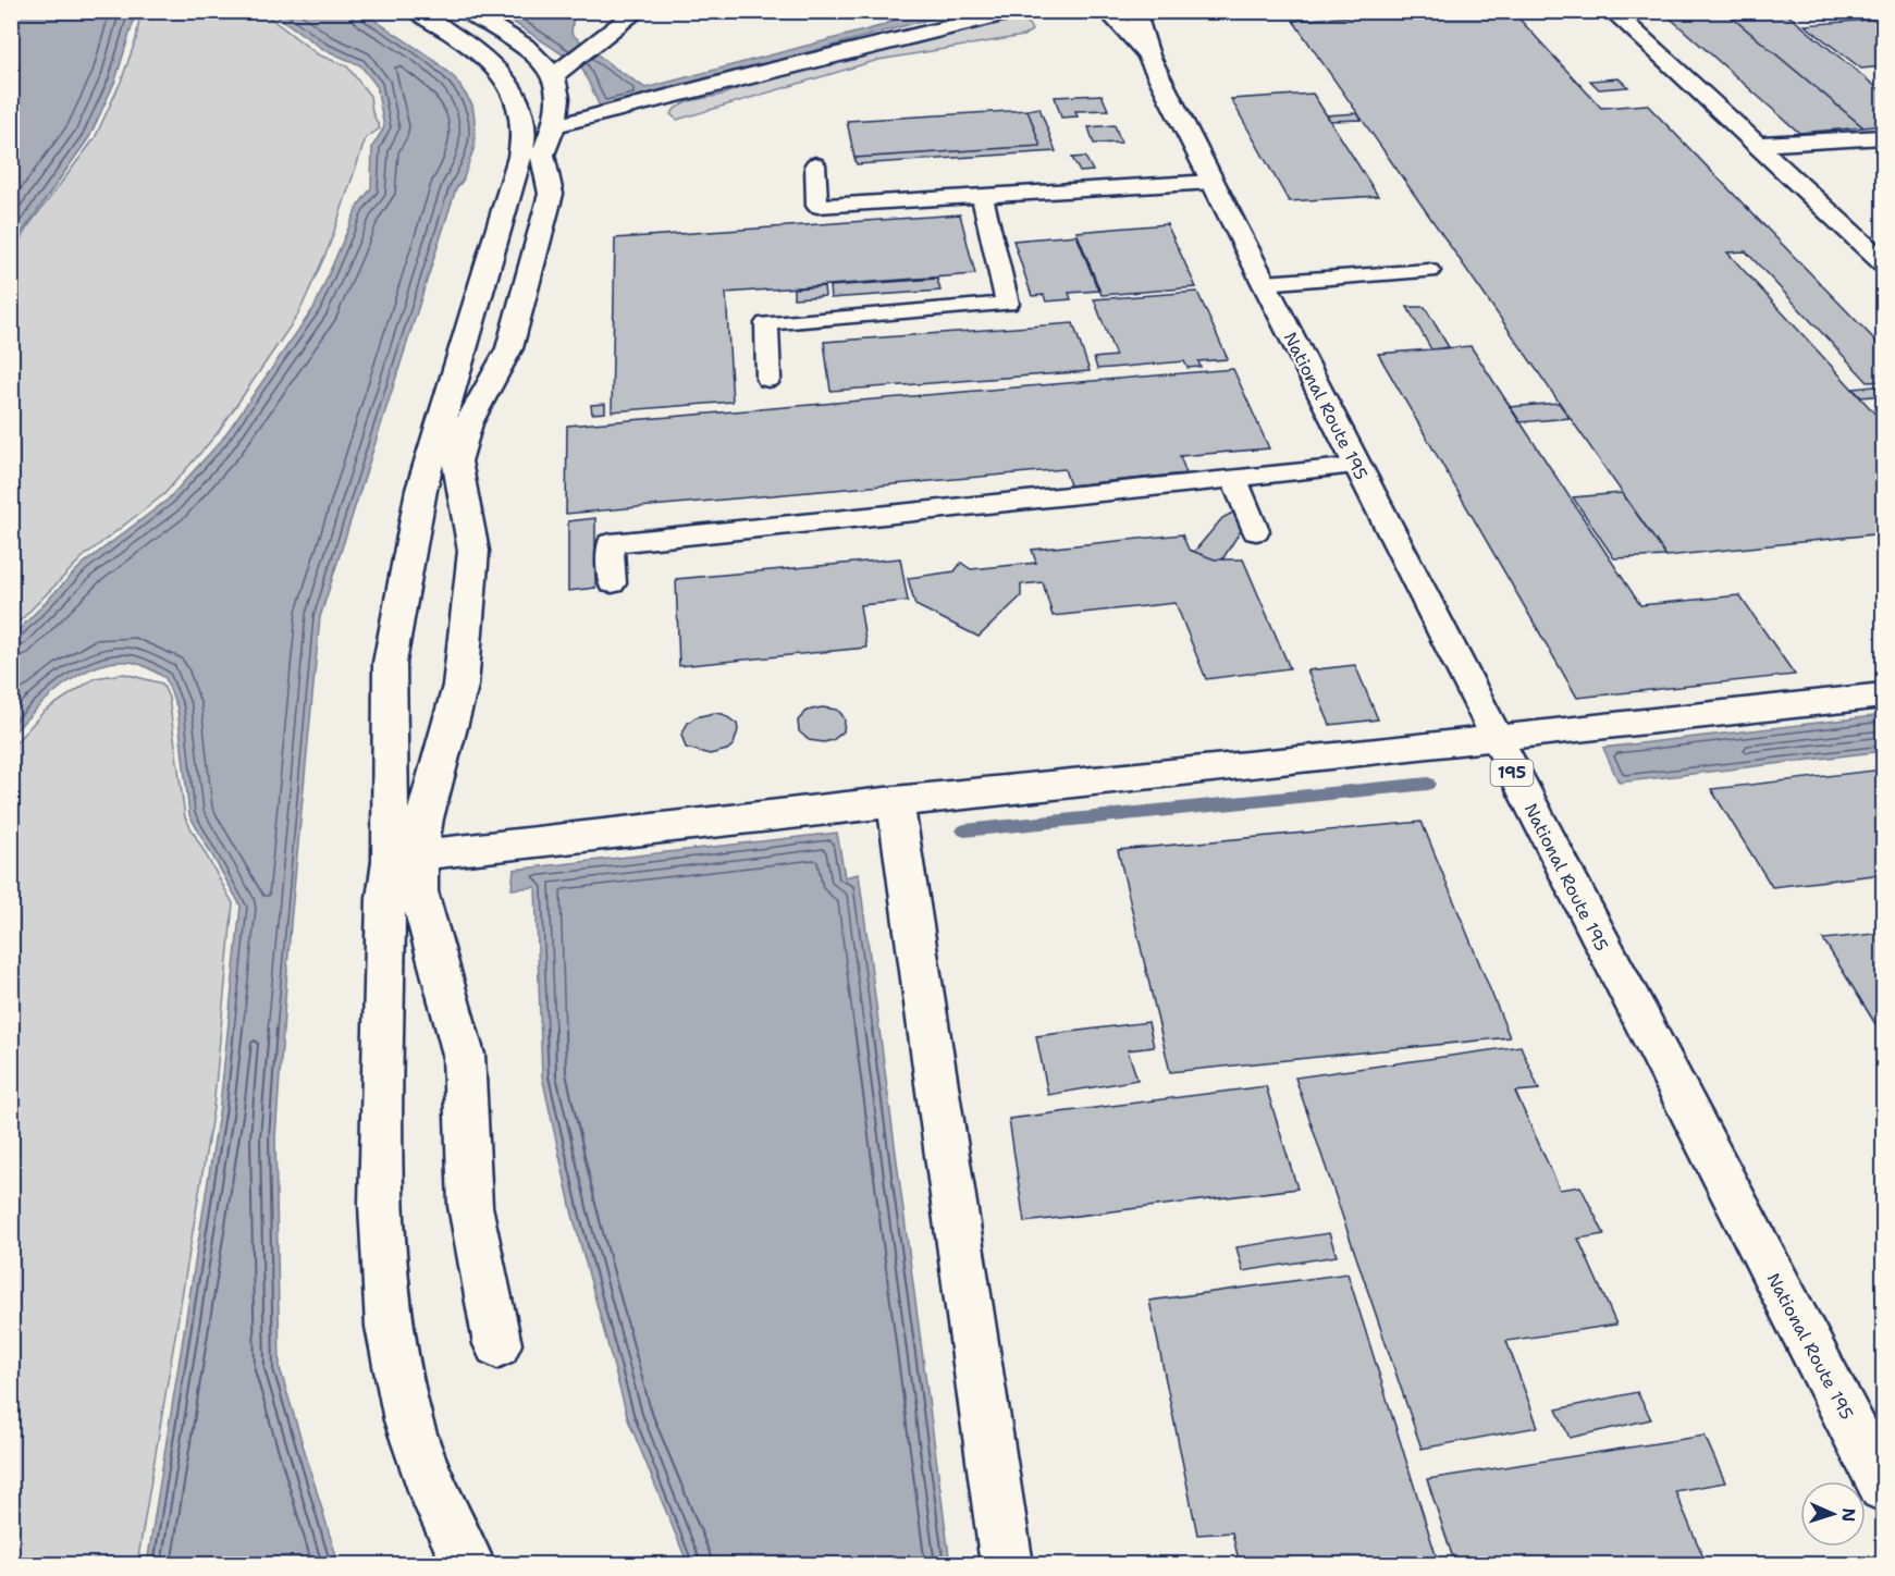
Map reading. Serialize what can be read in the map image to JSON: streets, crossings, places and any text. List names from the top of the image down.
{
  "streets": {
    "main road": ["National Route 195", "195"]
  },
  "north": "right"
}
